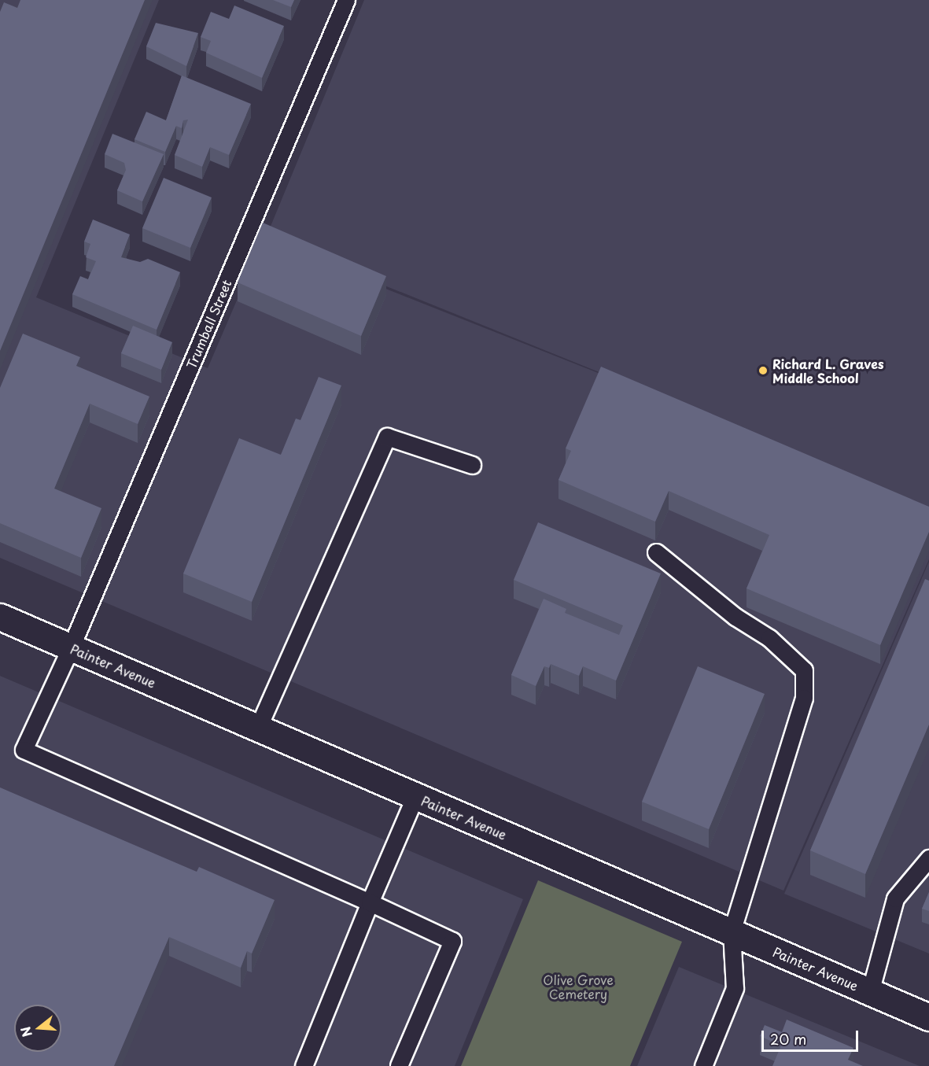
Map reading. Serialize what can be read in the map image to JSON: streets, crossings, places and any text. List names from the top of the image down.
{
  "streets": {
    "street": ["Painter Avenue"],
    "lane": ["Trumball Street"]
  },
  "crossings": [
    ["Trumball Street", "Painter Avenue"]
  ],
  "parks": ["Olive Grove Cemetery"],
  "places": ["Richard L. Graves Middle School"],
  "scale_bar": "20 m",
  "north": "left"
}
